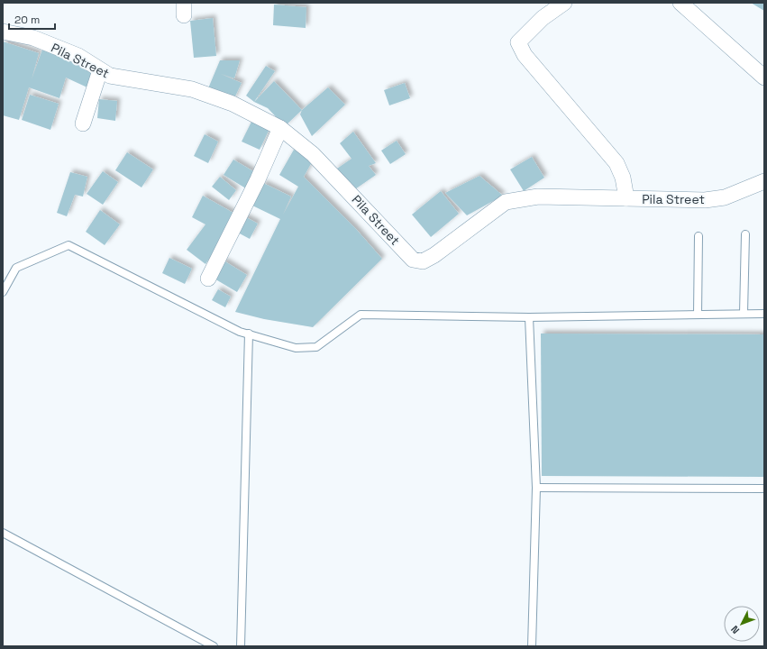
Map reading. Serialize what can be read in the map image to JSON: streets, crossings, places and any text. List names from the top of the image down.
{
  "streets": {
    "street": ["Pila Street"]
  },
  "scale_bar": "20 m",
  "north": "bottom left"
}
